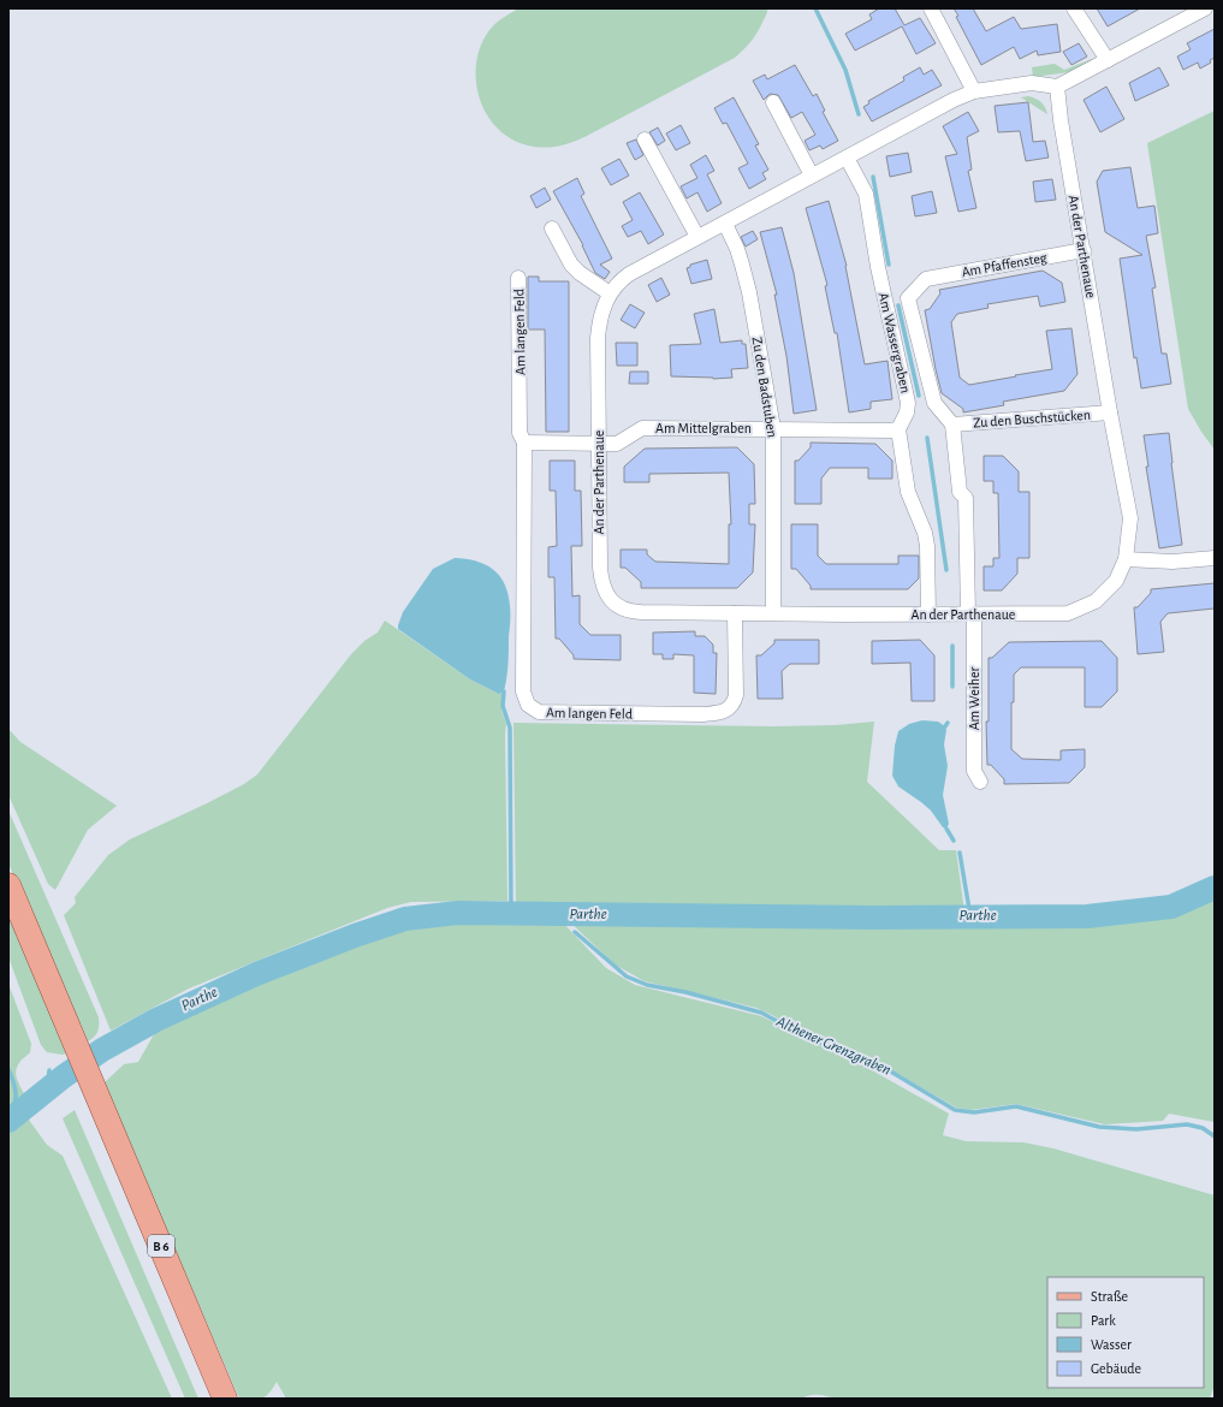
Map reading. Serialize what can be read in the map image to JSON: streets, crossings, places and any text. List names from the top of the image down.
{
  "streets": {
    "main road": ["B 6"],
    "street": [
      "An der Parthenaue",
      "Am Pfaffensteg",
      "Am langen Feld",
      "Am Wassergraben",
      "Zu den Badstuben",
      "Zu den Buschstücken",
      "Am Mittelgraben",
      "Am Weiher"
    ]
  },
  "crossings": [
    ["An der Parthenaue", "Am Pfaffensteg"],
    ["An der Parthenaue", "Am langen Feld"],
    ["An der Parthenaue", "Am Wassergraben"],
    ["An der Parthenaue", "Zu den Badstuben"],
    ["An der Parthenaue", "Zu den Buschstücken"],
    ["An der Parthenaue", "Am Mittelgraben"],
    ["An der Parthenaue", "Am Weiher"],
    ["Am Pfaffensteg", "Am Wassergraben"],
    ["Am Wassergraben", "Zu den Buschstücken"],
    ["Am Wassergraben", "Am Mittelgraben"],
    ["Zu den Badstuben", "Am Mittelgraben"]
  ],
  "water": ["Parthe", "Althener Grenzgraben"],
  "legend": [
    "Straße",
    "Park",
    "Wasser",
    "Gebäude"
  ]
}
